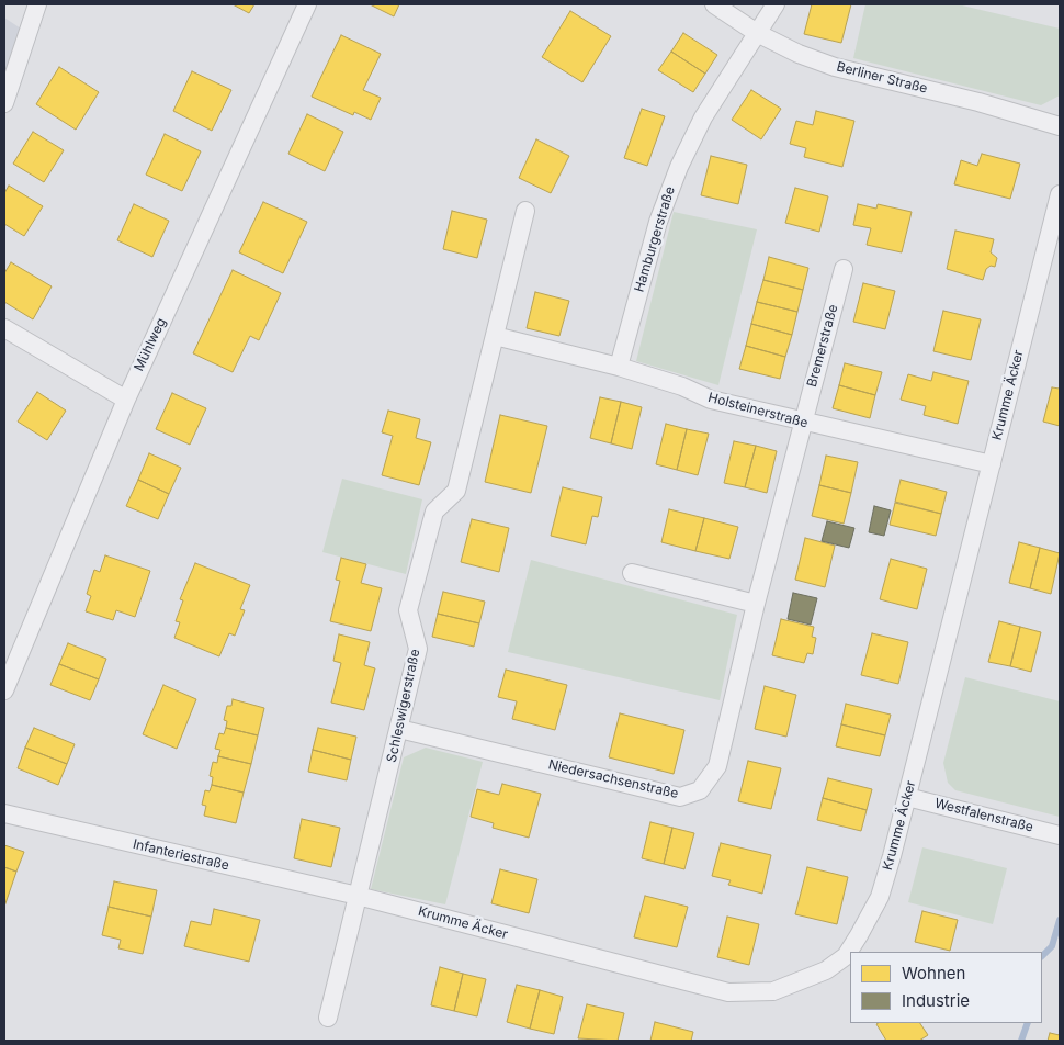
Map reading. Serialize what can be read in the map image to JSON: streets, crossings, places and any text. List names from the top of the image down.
{
  "streets": {
    "street": [
      "Berliner Straße",
      "Hamburgerstraße",
      "Mühlweg",
      "Bremerstraße",
      "Krumme Äcker",
      "Holsteinerstraße",
      "Schleswigerstraße",
      "Niedersachsenstraße",
      "Westfalenstraße",
      "Infanteriestraße"
    ]
  },
  "crossings": [
    ["Berliner Straße", "Hamburgerstraße"],
    ["Hamburgerstraße", "Holsteinerstraße"],
    ["Bremerstraße", "Holsteinerstraße"],
    ["Bremerstraße", "Niedersachsenstraße"],
    ["Krumme Äcker", "Holsteinerstraße"],
    ["Krumme Äcker", "Schleswigerstraße"],
    ["Krumme Äcker", "Westfalenstraße"],
    ["Krumme Äcker", "Infanteriestraße"],
    ["Holsteinerstraße", "Schleswigerstraße"],
    ["Holsteinerstraße", "Niedersachsenstraße"],
    ["Schleswigerstraße", "Niedersachsenstraße"],
    ["Schleswigerstraße", "Infanteriestraße"]
  ],
  "legend": ["Wohnen", "Industrie"]
}
